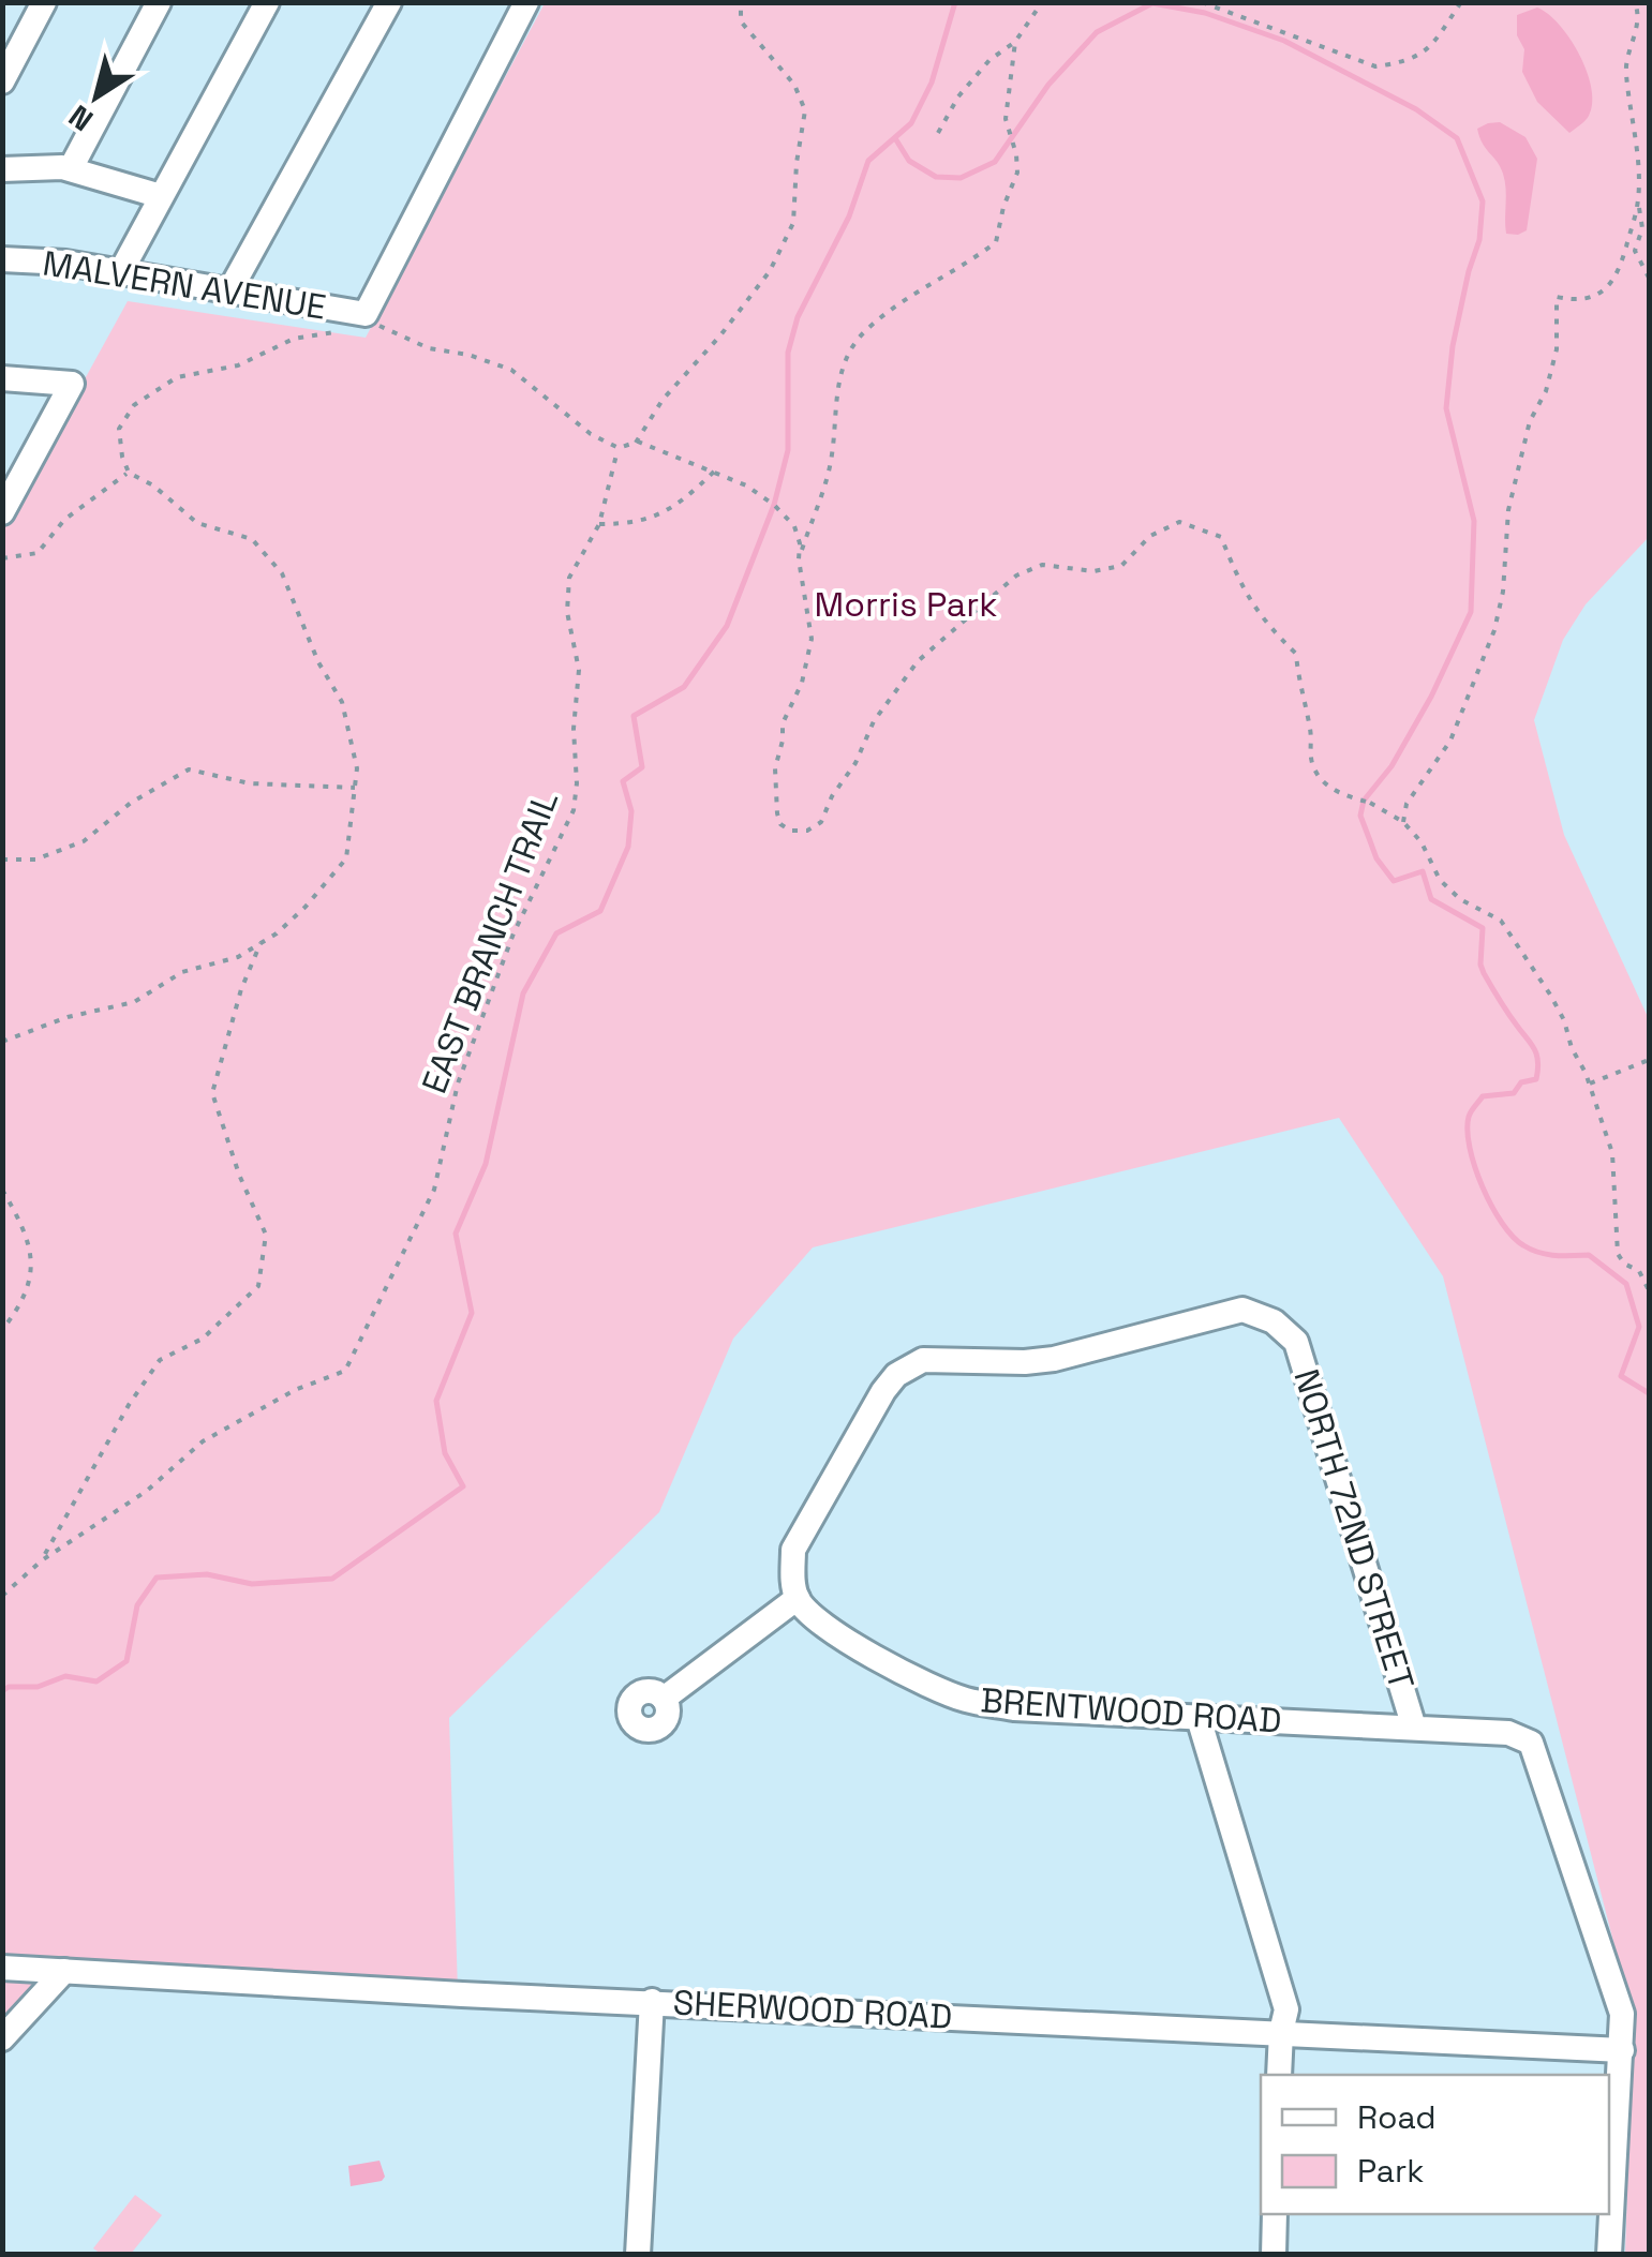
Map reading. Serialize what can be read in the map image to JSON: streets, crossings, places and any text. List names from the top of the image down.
{
  "streets": {
    "street": [
      "MALVERN AVENUE",
      "NORTH 72ND STREET",
      "BRENTWOOD ROAD",
      "SHERWOOD ROAD"
    ],
    "path": ["EAST BRANCH TRAIL"]
  },
  "crossings": [
    ["NORTH 72ND STREET", "BRENTWOOD ROAD"],
    ["BRENTWOOD ROAD", "SHERWOOD ROAD"]
  ],
  "parks": ["Morris Park"],
  "legend": ["Road", "Park"],
  "north": "bottom left"
}
